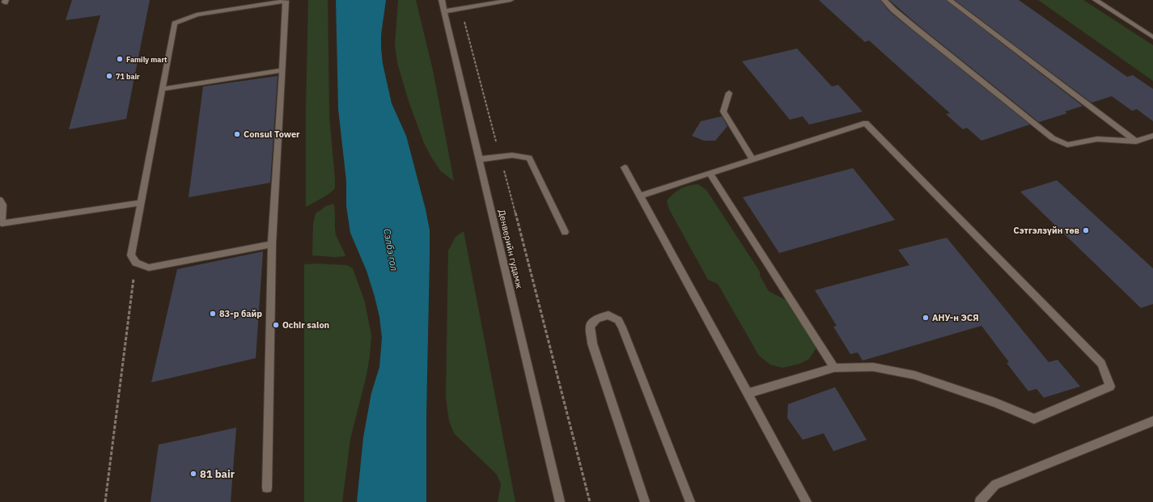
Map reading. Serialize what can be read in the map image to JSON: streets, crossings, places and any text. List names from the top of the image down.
{
  "streets": {
    "street": ["Денверийн гудамж"]
  },
  "water": ["Сэлбэ гол"],
  "places": [
    "Family mart",
    "71 bair",
    "Consul Tower",
    "Сэтгэлзүйн төв",
    "83-р байр",
    "АНУ-н ЭСЯ",
    "Ochir salon",
    "81 bair"
  ]
}
